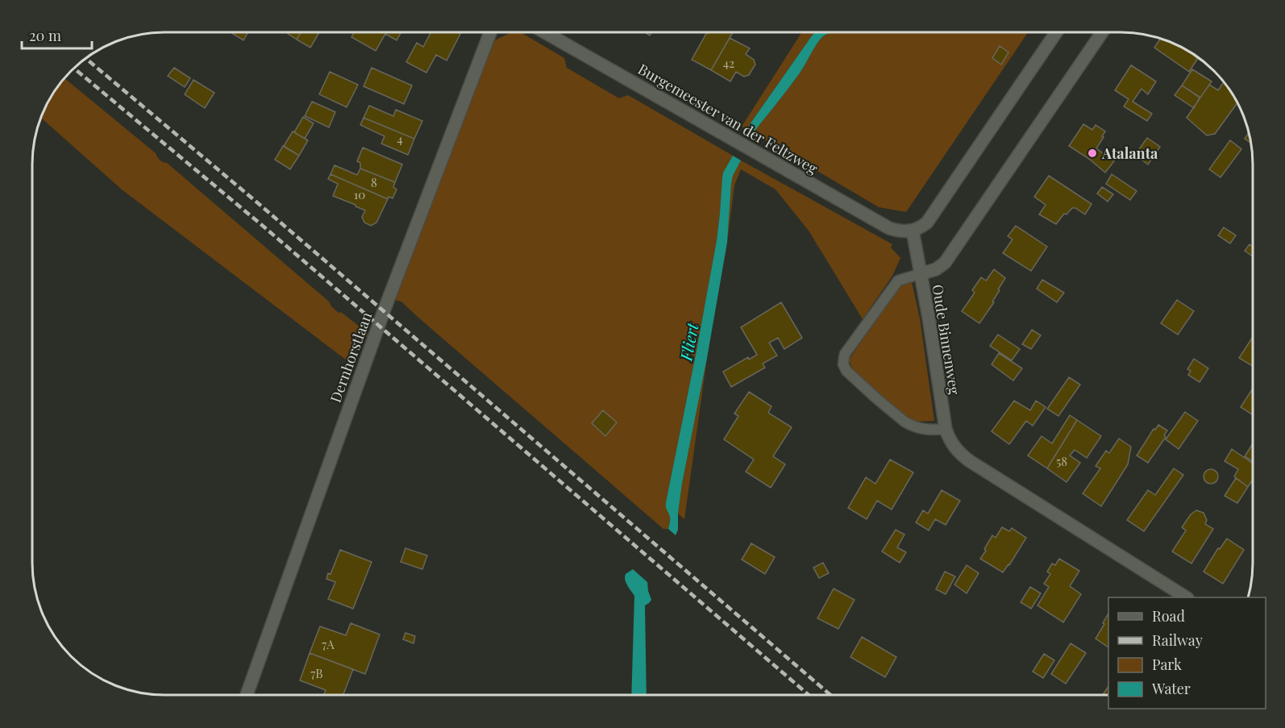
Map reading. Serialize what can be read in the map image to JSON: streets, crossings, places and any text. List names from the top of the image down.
{
  "streets": {
    "street": ["Burgemeester van der Feltzweg", "Oude Binnenweg", "Dernhorstlaan"]
  },
  "water": ["Fliert"],
  "places": ["Atalanta"],
  "house_numbers": [
    "42",
    "4",
    "8",
    "10",
    "58",
    "7A",
    "7B"
  ],
  "legend": [
    "Road",
    "Railway",
    "Park",
    "Water"
  ],
  "scale_bar": "20 m"
}
